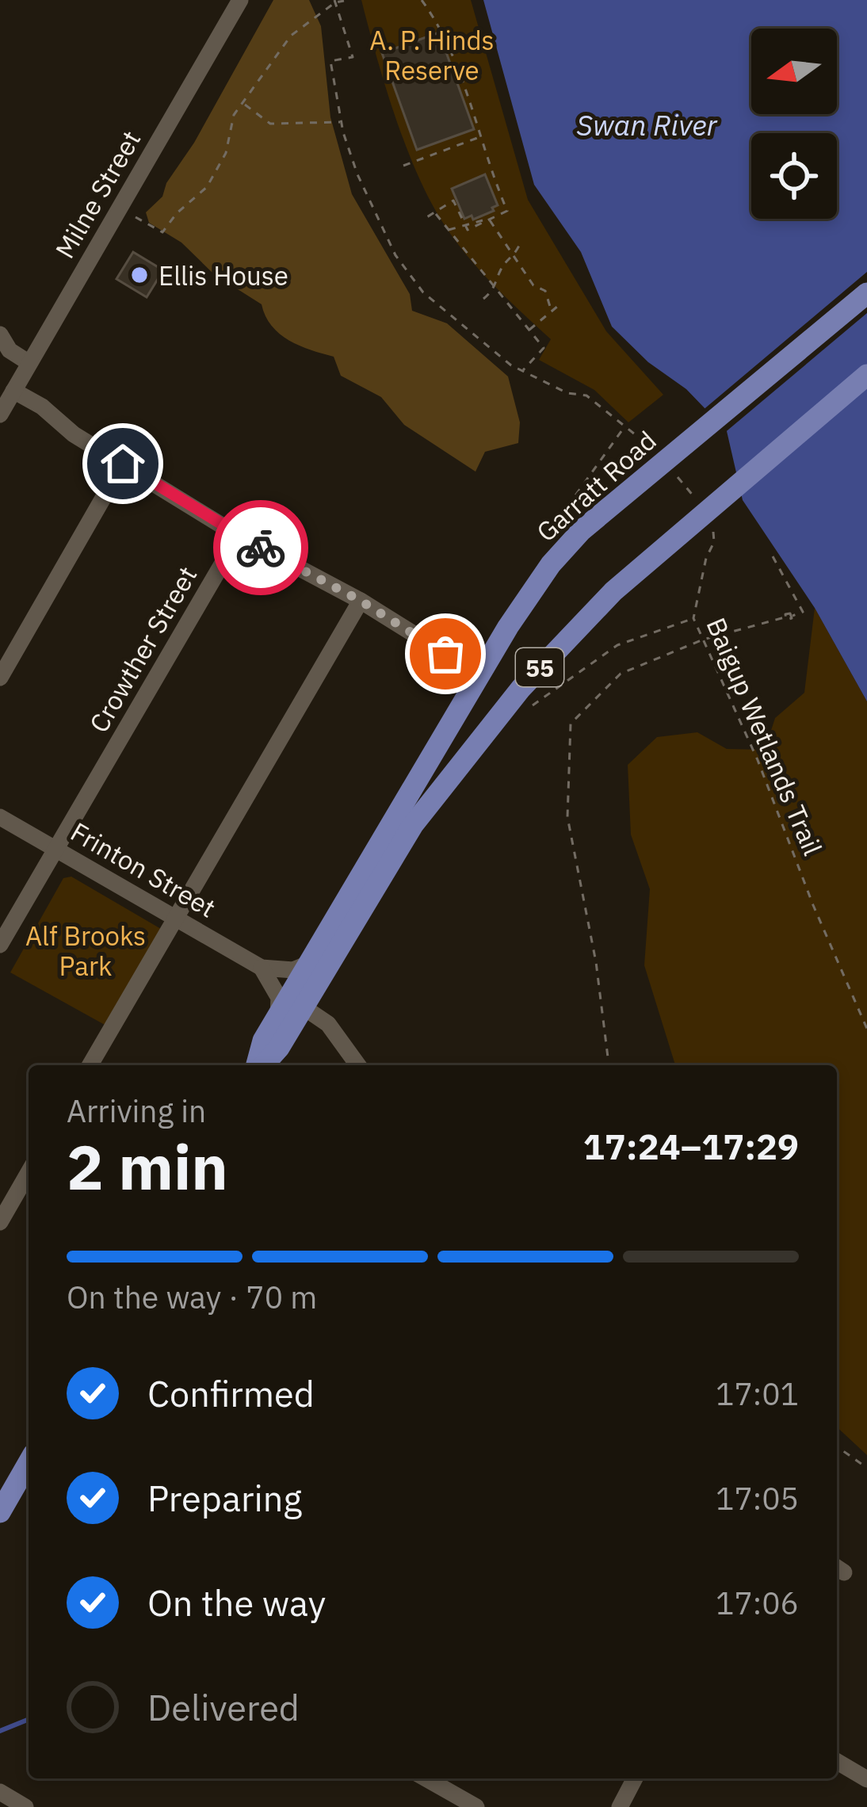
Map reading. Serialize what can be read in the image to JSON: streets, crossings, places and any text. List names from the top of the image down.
{
  "streets": {
    "main road": ["Garratt Road", "55"],
    "street": ["Milne Street", "Crowther Street", "Frinton Street"],
    "path": ["Baigup Wetlands Trail"]
  },
  "crossings": [
    ["Crowther Street", "Frinton Street"]
  ],
  "water": ["Swan River"],
  "parks": ["A. P. Hinds Reserve", "Alf Brooks Park"],
  "places": ["Ellis House"],
  "north": "left",
  "page": {
    "heading": ["2 min", "Arriving in", "17:24–17:29"],
    "bar": "On the way · 70 m",
    "list": [
      ["Confirmed", "17:01"],
      ["Preparing", "17:05"],
      ["On the way", "17:06"],
      "Delivered"
    ]
  }
}
